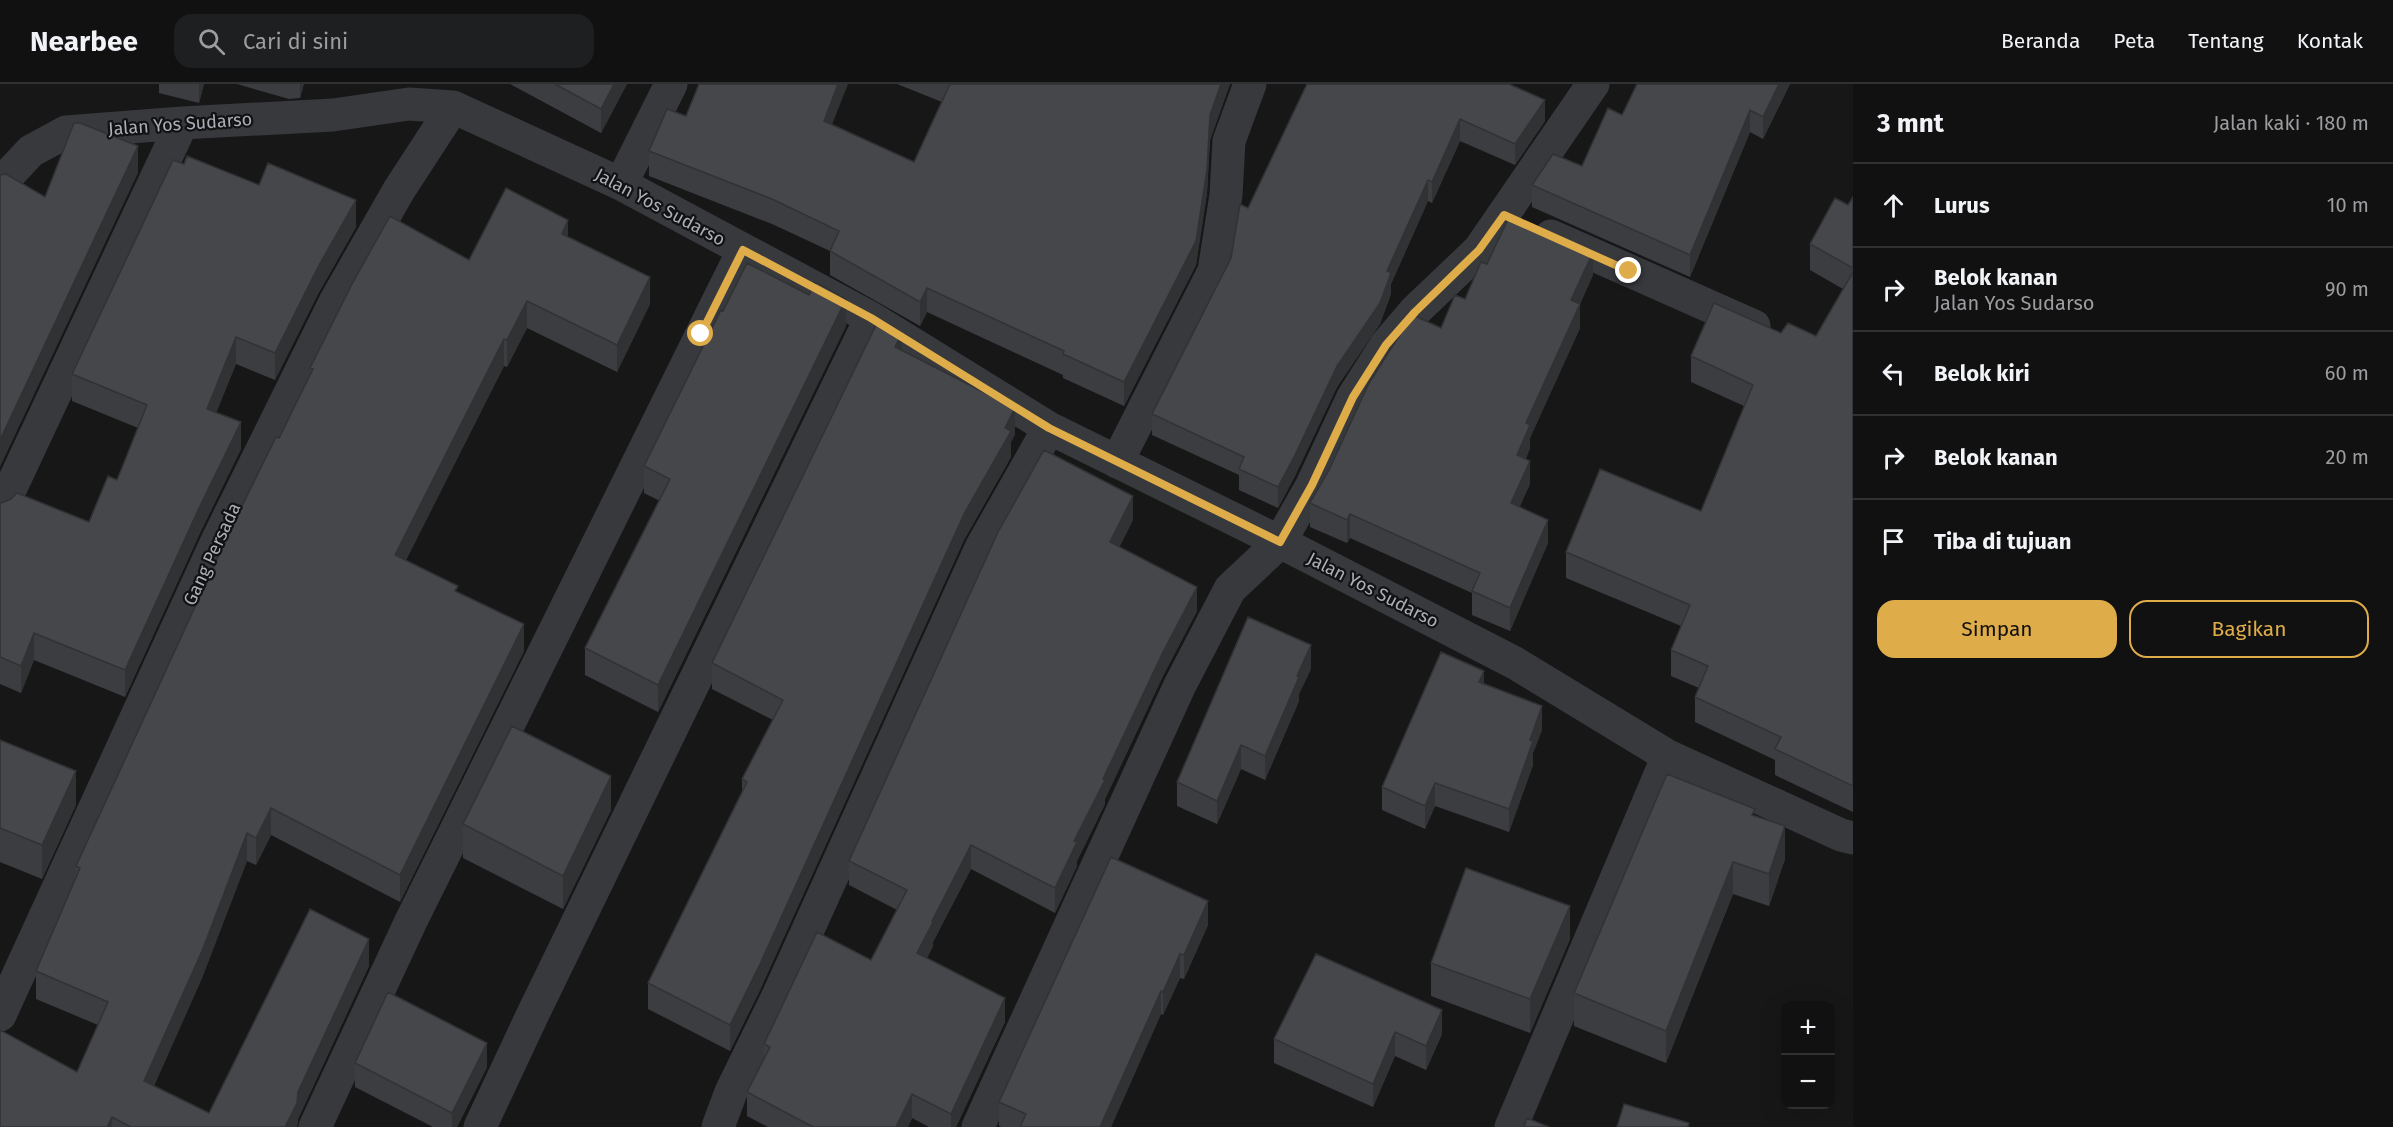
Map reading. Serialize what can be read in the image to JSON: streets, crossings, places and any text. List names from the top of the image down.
{
  "streets": {
    "street": ["Jalan Yos Sudarso", "Gang Persada"]
  },
  "crossings": [
    ["Jalan Yos Sudarso", "Gang Persada"]
  ],
  "page": {
    "header": "Nearbee",
    "search": "Cari di sini",
    "nav": [
      "Beranda",
      "Peta",
      "Tentang",
      "Kontak"
    ],
    "heading": ["3 mnt", "Jalan kaki · 180 m"],
    "list": [
      ["Lurus", "10 m"],
      ["Belok kanan", "Jalan Yos Sudarso", "90 m"],
      ["Belok kiri", "60 m"],
      ["Belok kanan", "20 m"],
      "Tiba di tujuan"
    ],
    "buttons": ["Simpan", "Bagikan"],
    "map_buttons": ["+", "−"]
  }
}
